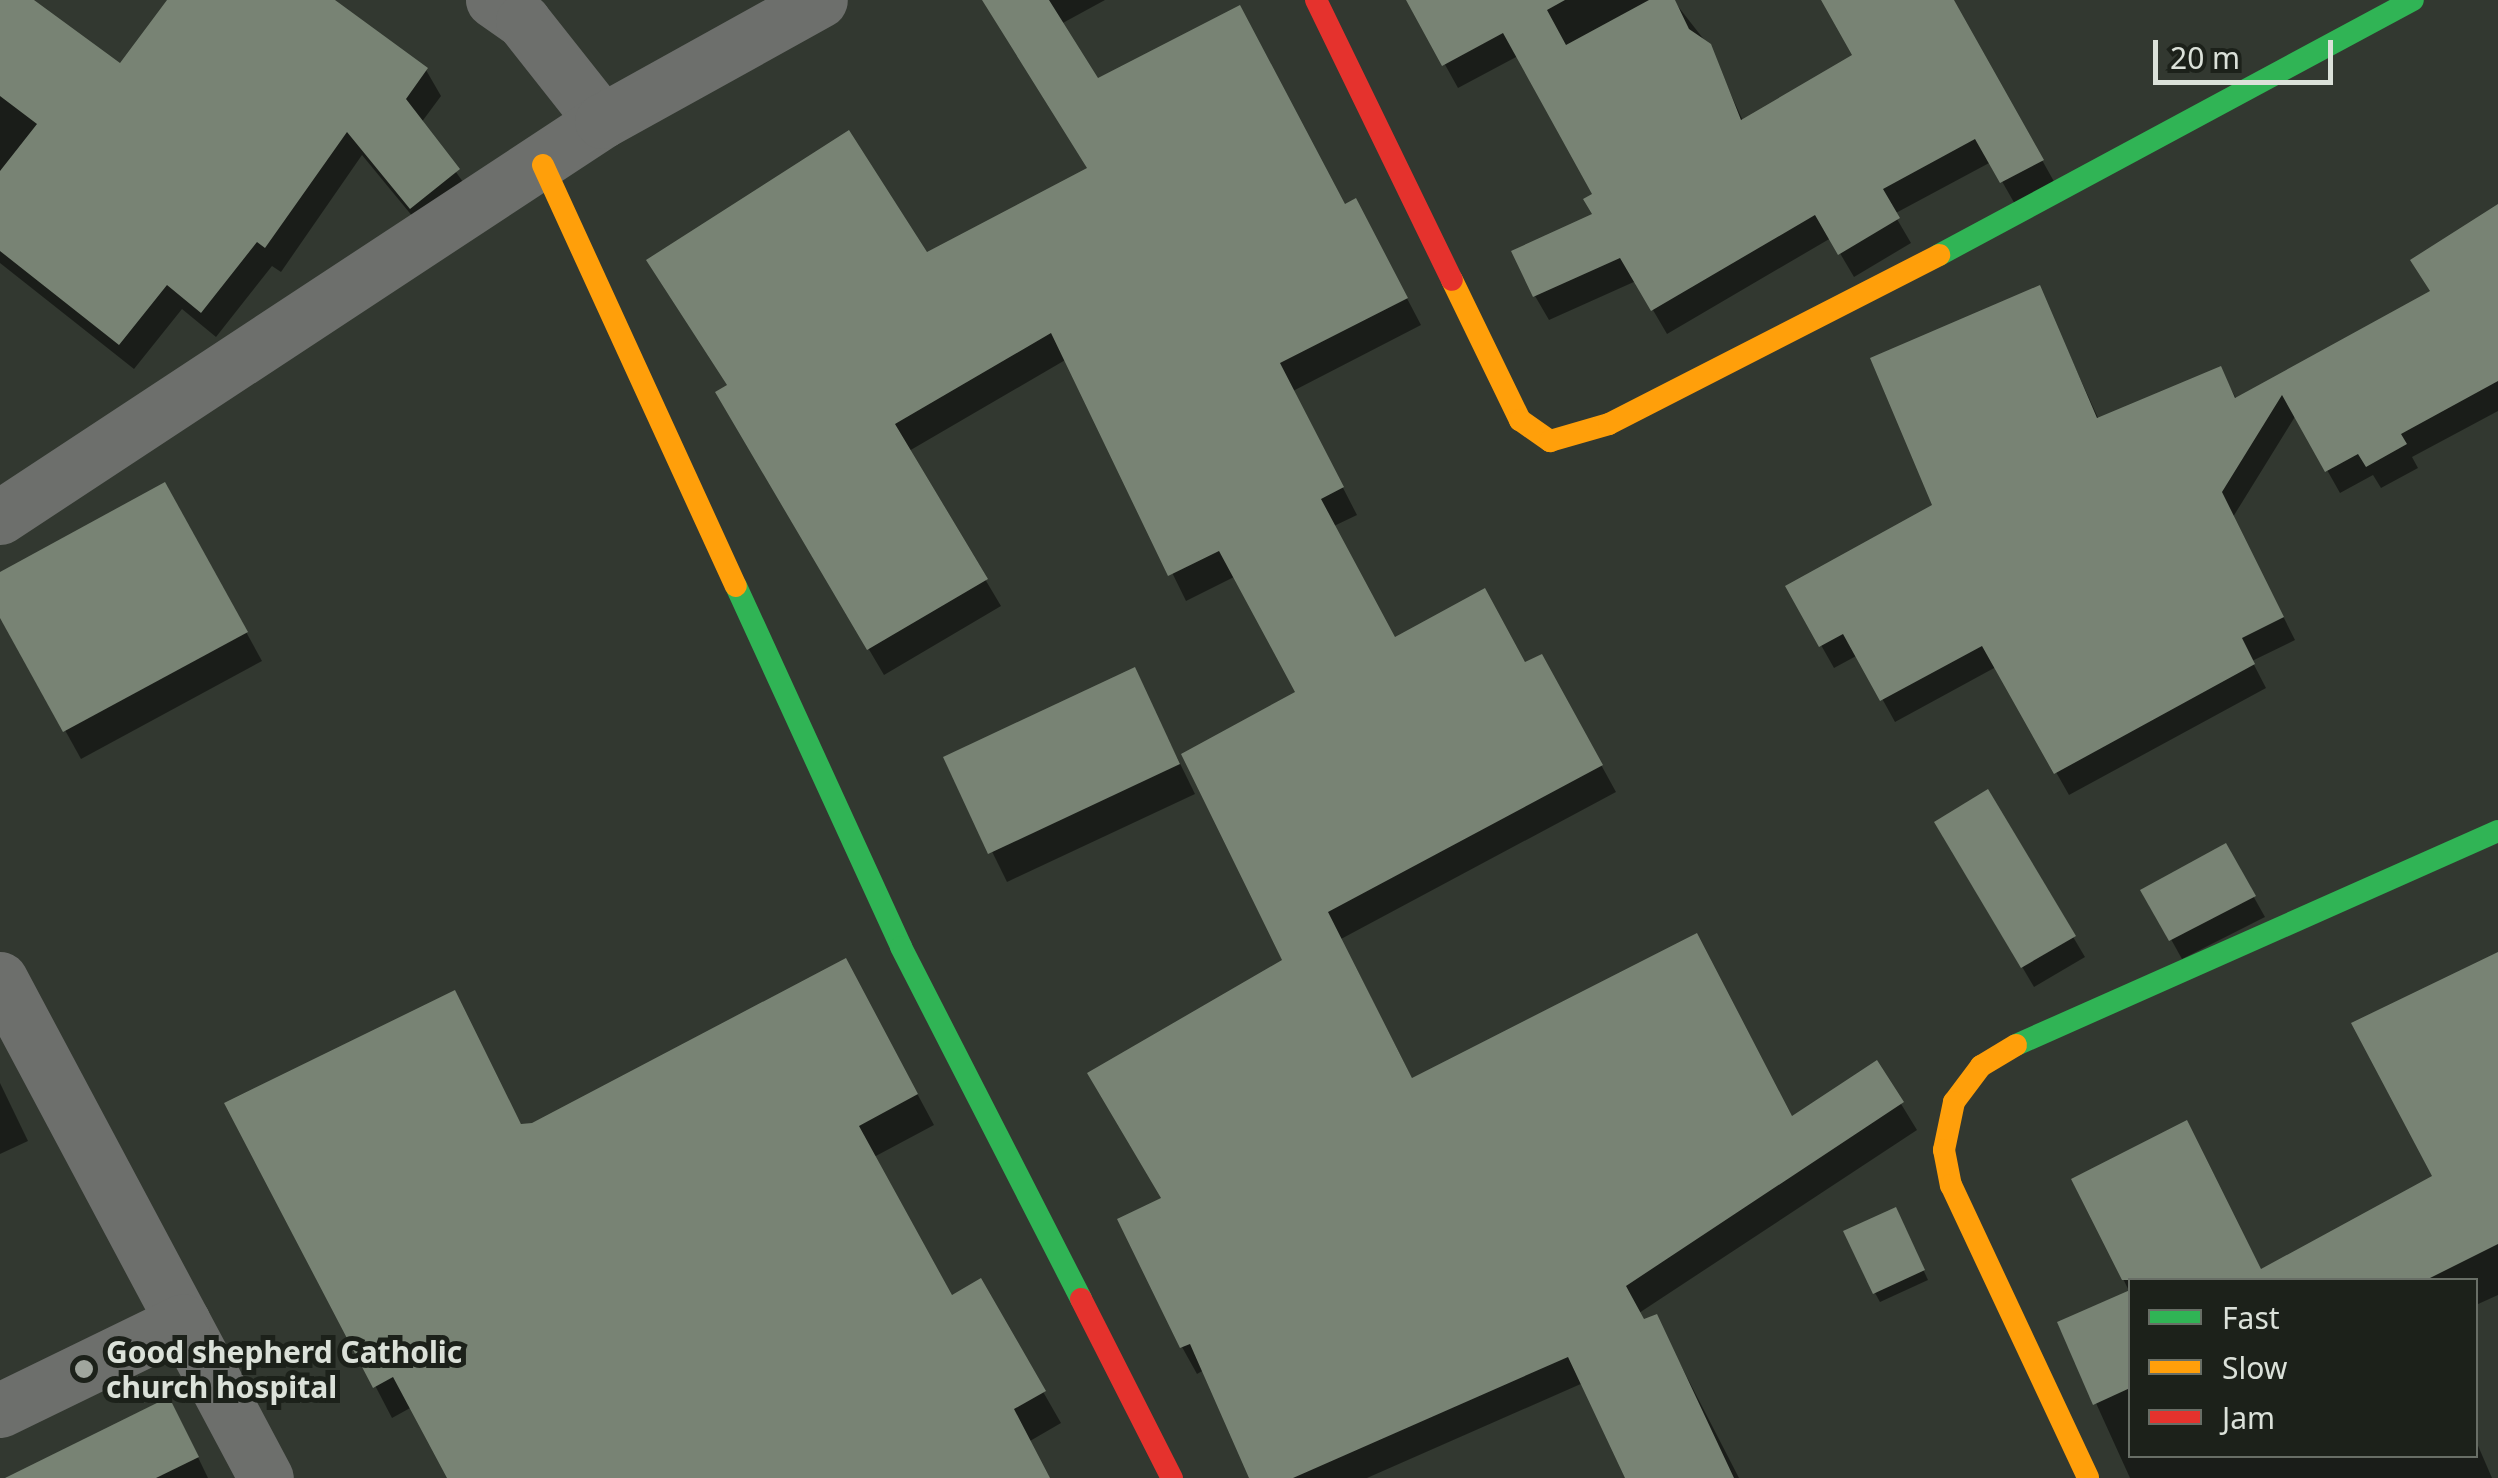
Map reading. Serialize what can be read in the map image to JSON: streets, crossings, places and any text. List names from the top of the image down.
{
  "places": ["Good shepherd Catholic church hospital"],
  "legend": ["Fast", "Slow", "Jam"],
  "scale_bar": "20 m"
}
